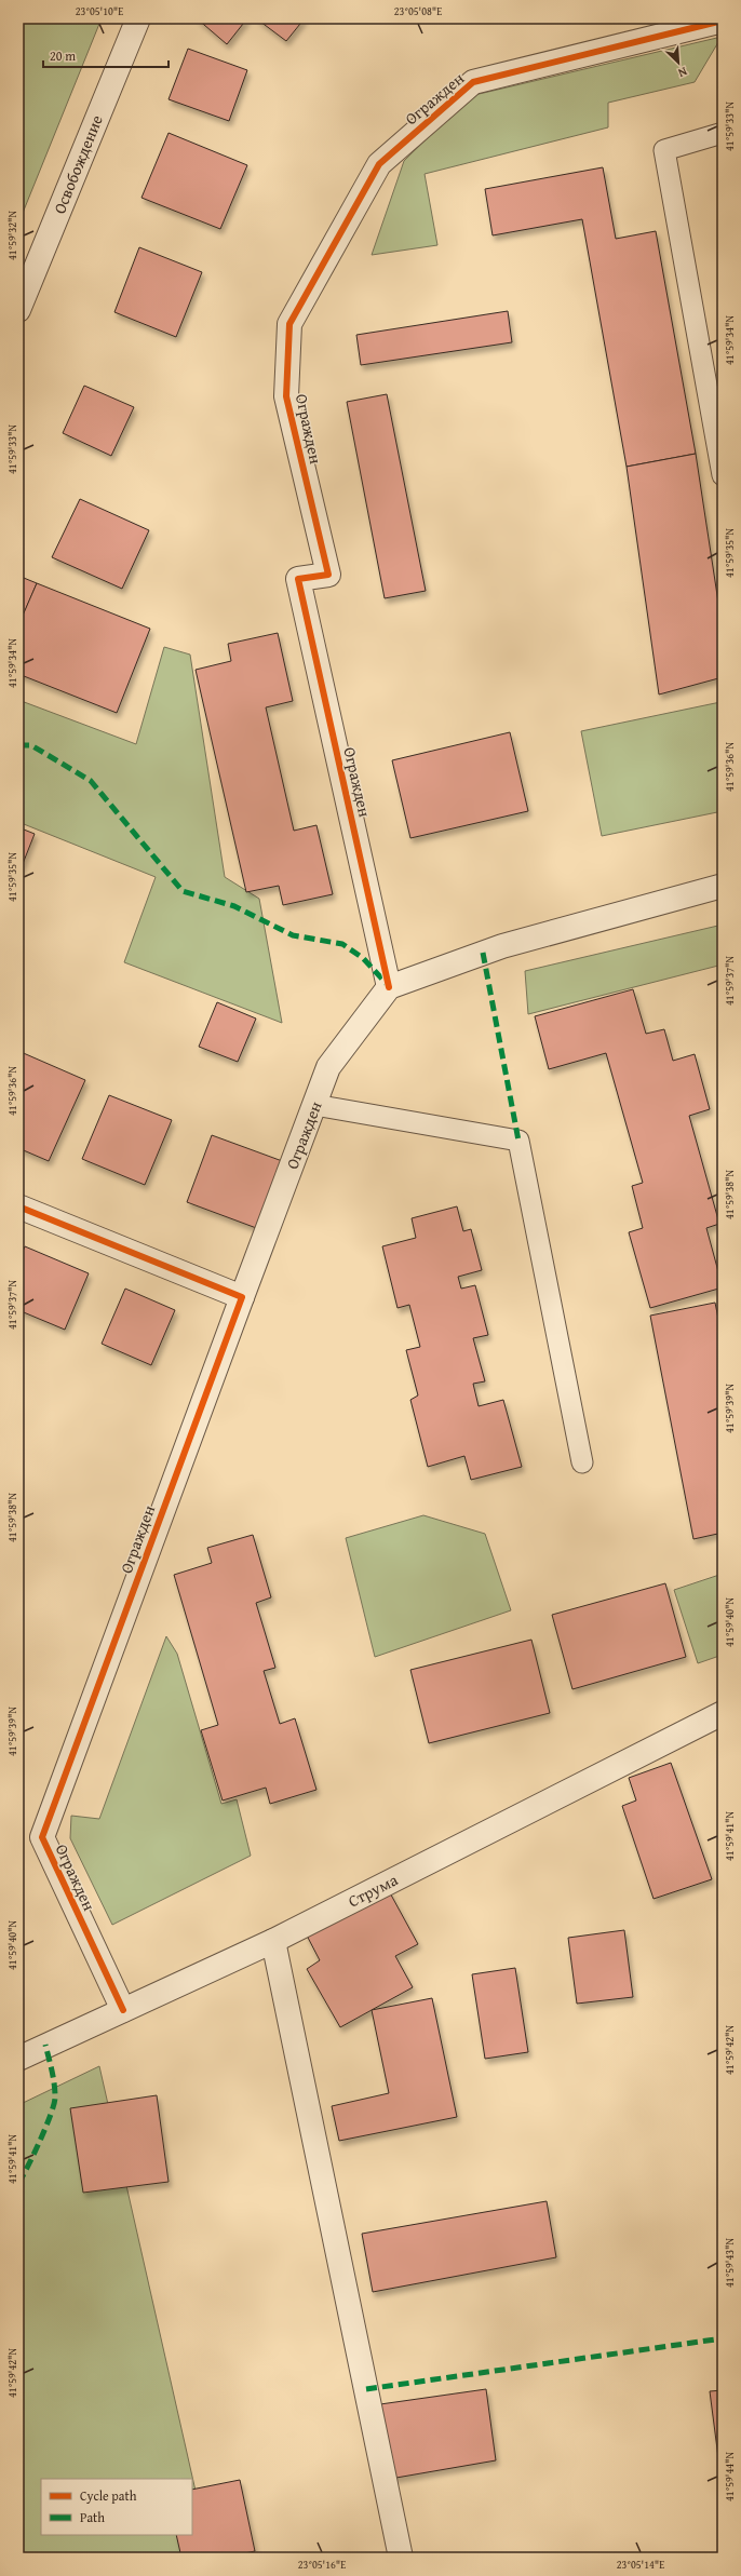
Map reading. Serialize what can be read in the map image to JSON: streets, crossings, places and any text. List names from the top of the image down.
{
  "streets": {
    "street": ["Огражден", "Освобождение", "Струма"]
  },
  "crossings": [
    ["Огражден", "Струма"]
  ],
  "legend": ["Cycle path", "Path"],
  "scale_bar": "20 m",
  "north": "bottom right",
  "coordinates": [
    "23°05'10\"E",
    "23°05'08\"E",
    "41°59'33\"N",
    "41°59'32\"N",
    "41°59'34\"N",
    "41°59'35\"N",
    "41°59'36\"N",
    "41°59'37\"N",
    "41°59'38\"N",
    "41°59'39\"N",
    "41°59'40\"N",
    "41°59'41\"N",
    "41°59'42\"N",
    "41°59'43\"N",
    "41°59'44\"N",
    "23°05'16\"E",
    "23°05'14\"E"
  ]
}
